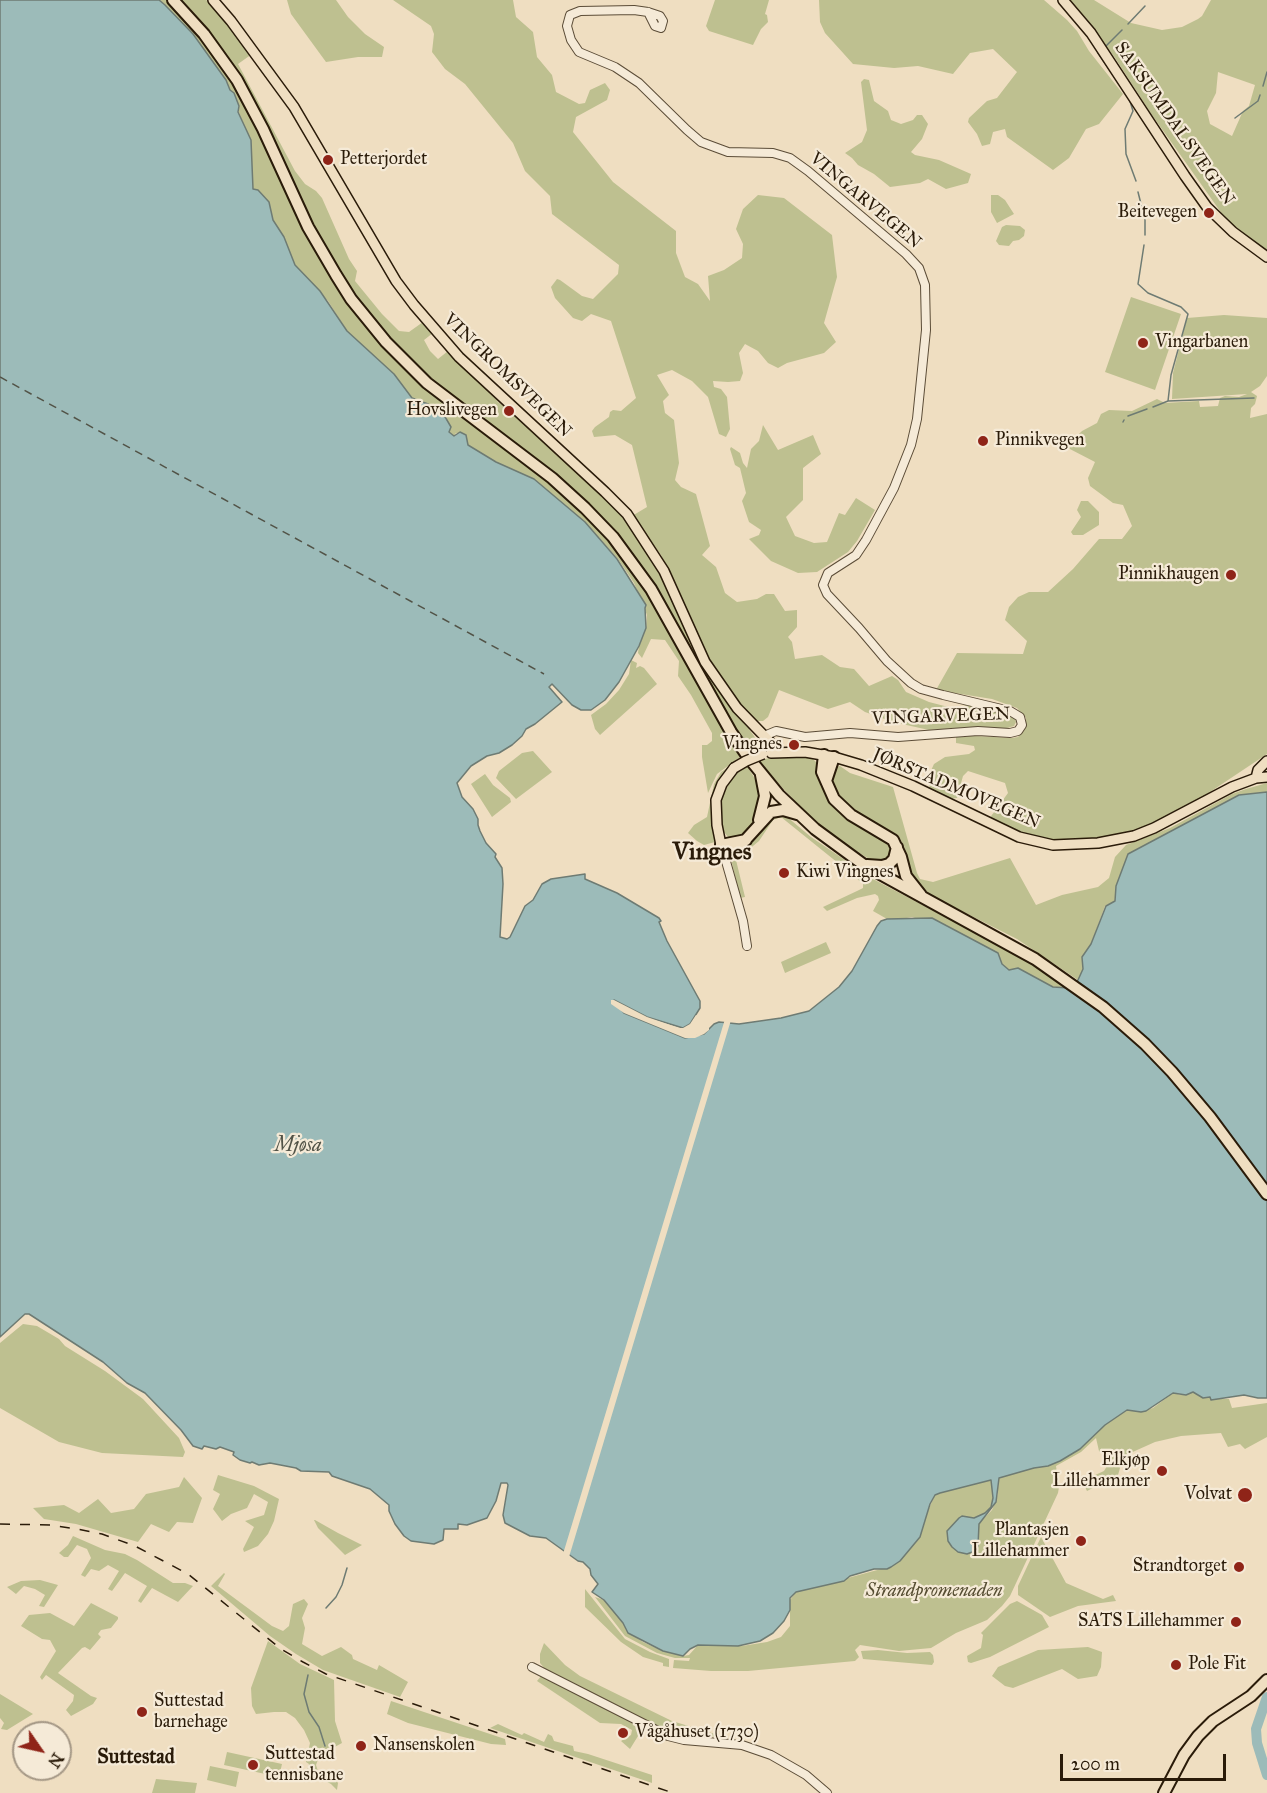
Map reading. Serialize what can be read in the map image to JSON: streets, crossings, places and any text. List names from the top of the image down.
{
  "streets": {
    "main road": ["SAKSUMDALSVEGEN", "VINGROMSVEGEN", "JØRSTADMOVEGEN"],
    "street": ["VINGARVEGEN"]
  },
  "crossings": [
    ["VINGARVEGEN", "VINGROMSVEGEN"],
    ["VINGROMSVEGEN", "JØRSTADMOVEGEN"]
  ],
  "districts": ["Vingnes", "Suttestad"],
  "water": ["Mjøsa"],
  "parks": ["Strandpromenaden"],
  "places": [
    "Petterjordet",
    "Beitevegen",
    "Vingarbanen",
    "Hovslivegen",
    "Pinnikvegen",
    "Pinnikhaugen",
    "Vingnes",
    "Kiwi Vingnes",
    "Elkjøp Lillehammer",
    "Volvat",
    "Plantasjen Lillehammer",
    "Strandtorget",
    "SATS Lillehammer",
    "Pole Fit",
    "Suttestad barnehage",
    "Vågåhuset (1730)",
    "Nansenskolen",
    "Suttestad tennisbane"
  ],
  "scale_bar": "200 m",
  "north": "bottom right"
}
